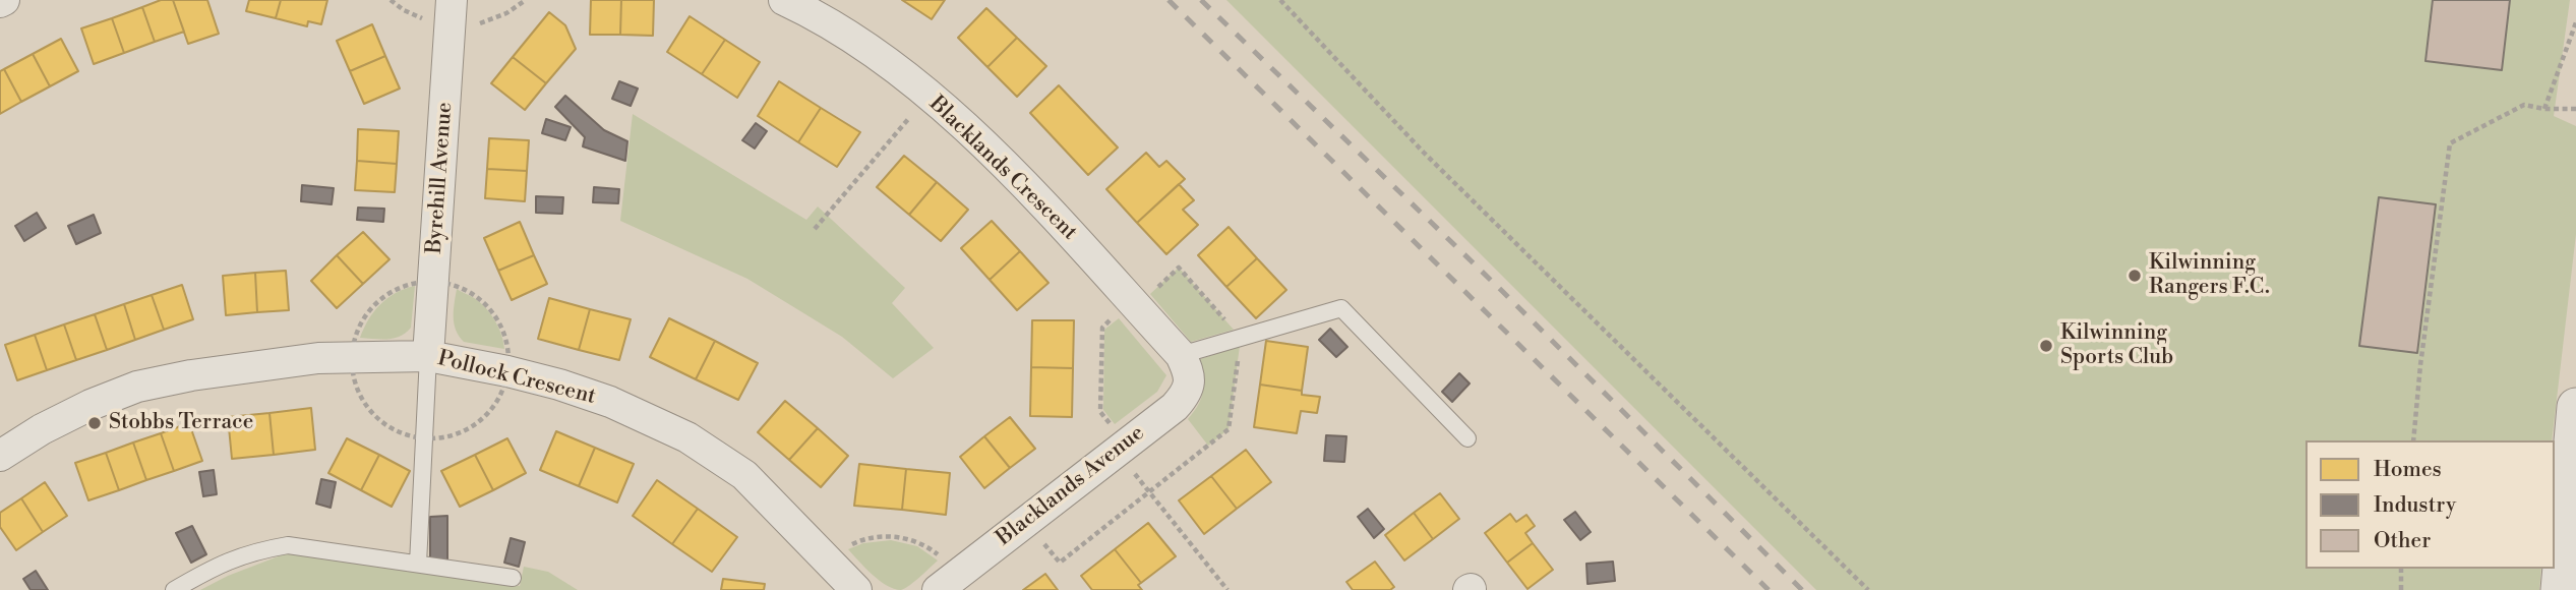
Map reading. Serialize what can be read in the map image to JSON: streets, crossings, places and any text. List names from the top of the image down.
{
  "streets": {
    "street": [
      "Blacklands Crescent",
      "Byrehill Avenue",
      "Pollock Crescent",
      "Blacklands Avenue"
    ]
  },
  "crossings": [
    ["Blacklands Crescent", "Blacklands Avenue"],
    ["Byrehill Avenue", "Pollock Crescent"]
  ],
  "places": ["Kilwinning Rangers F.C.", "Kilwinning Sports Club", "Stobbs Terrace"],
  "legend": ["Homes", "Industry", "Other"]
}
